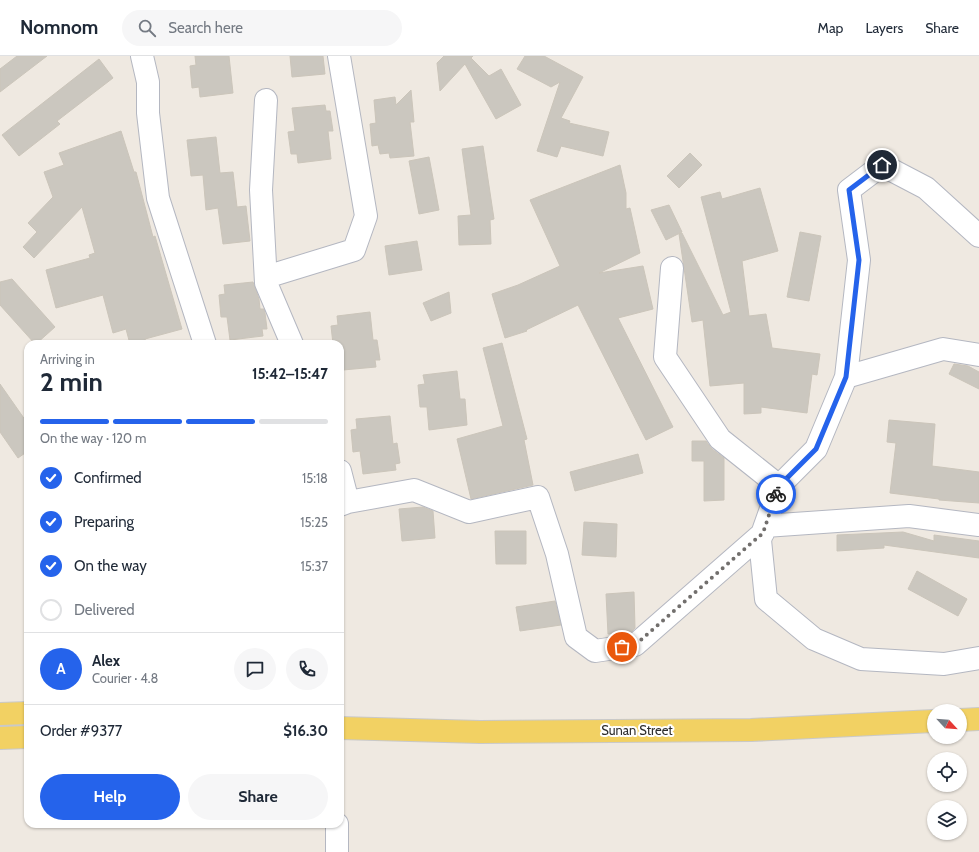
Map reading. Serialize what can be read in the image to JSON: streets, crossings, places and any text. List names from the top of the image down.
{
  "streets": {
    "main road": ["Sunan Street"]
  },
  "north": "bottom right",
  "page": {
    "header": "Nomnom",
    "search": "Search here",
    "nav": ["Map", "Layers", "Share"],
    "heading": ["2 min", "Arriving in", "15:42–15:47"],
    "panel": [
      "Alex",
      "Courier · 4.8",
      "Order #9377",
      "$16.30"
    ],
    "bar": "On the way · 120 m",
    "list": [
      ["Confirmed", "15:18"],
      ["Preparing", "15:25"],
      ["On the way", "15:37"],
      "Delivered"
    ],
    "round": "A",
    "buttons": ["Help", "Share"]
  }
}
